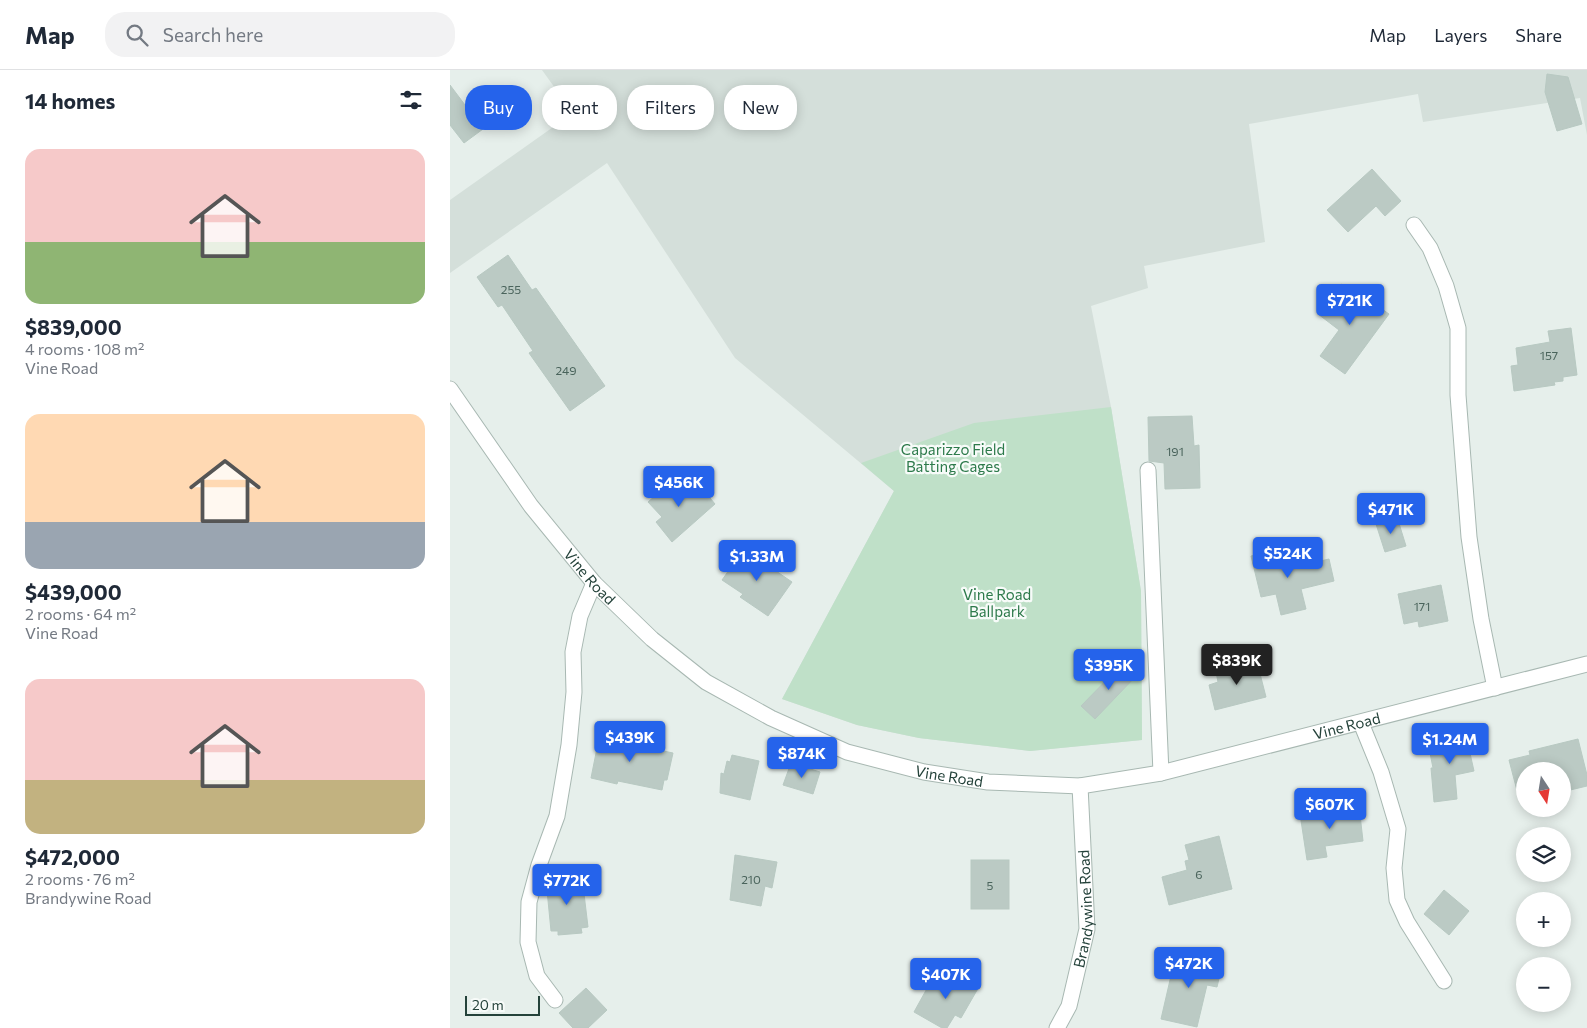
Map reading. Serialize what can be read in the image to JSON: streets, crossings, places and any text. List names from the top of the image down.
{
  "streets": {
    "street": ["Vine Road", "Brandywine Road"]
  },
  "crossings": [
    ["Vine Road", "Brandywine Road"]
  ],
  "parks": ["Caparizzo Field Batting Cages", "Vine Road Ballpark"],
  "house_numbers": [
    "255",
    "157",
    "249",
    "191",
    "171",
    "6",
    "210",
    "5"
  ],
  "scale_bar": "20 m",
  "north": "bottom",
  "page": {
    "header": "Map",
    "search": "Search here",
    "nav": ["Map", "Layers", "Share"],
    "heading": "14 homes",
    "chip": [
      "Buy",
      "Rent",
      "Filters",
      "New"
    ],
    "list": [
      {
        "name": "$839,000",
        "note": "4 rooms · 108 m² · Vine Road"
      },
      {
        "name": "$439,000",
        "note": "2 rooms · 64 m² · Vine Road"
      },
      {
        "name": "$472,000",
        "note": "2 rooms · 76 m² · Brandywine Road"
      }
    ],
    "price": [
      "$721K",
      "$456K",
      "$471K",
      "$524K",
      "$1.33M",
      "$839K",
      "$395K",
      "$439K",
      "$1.24M",
      "$874K",
      "$607K",
      "$772K",
      "$472K",
      "$407K"
    ],
    "map_buttons": ["+", "−"],
    "scale": "20 m"
  }
}
